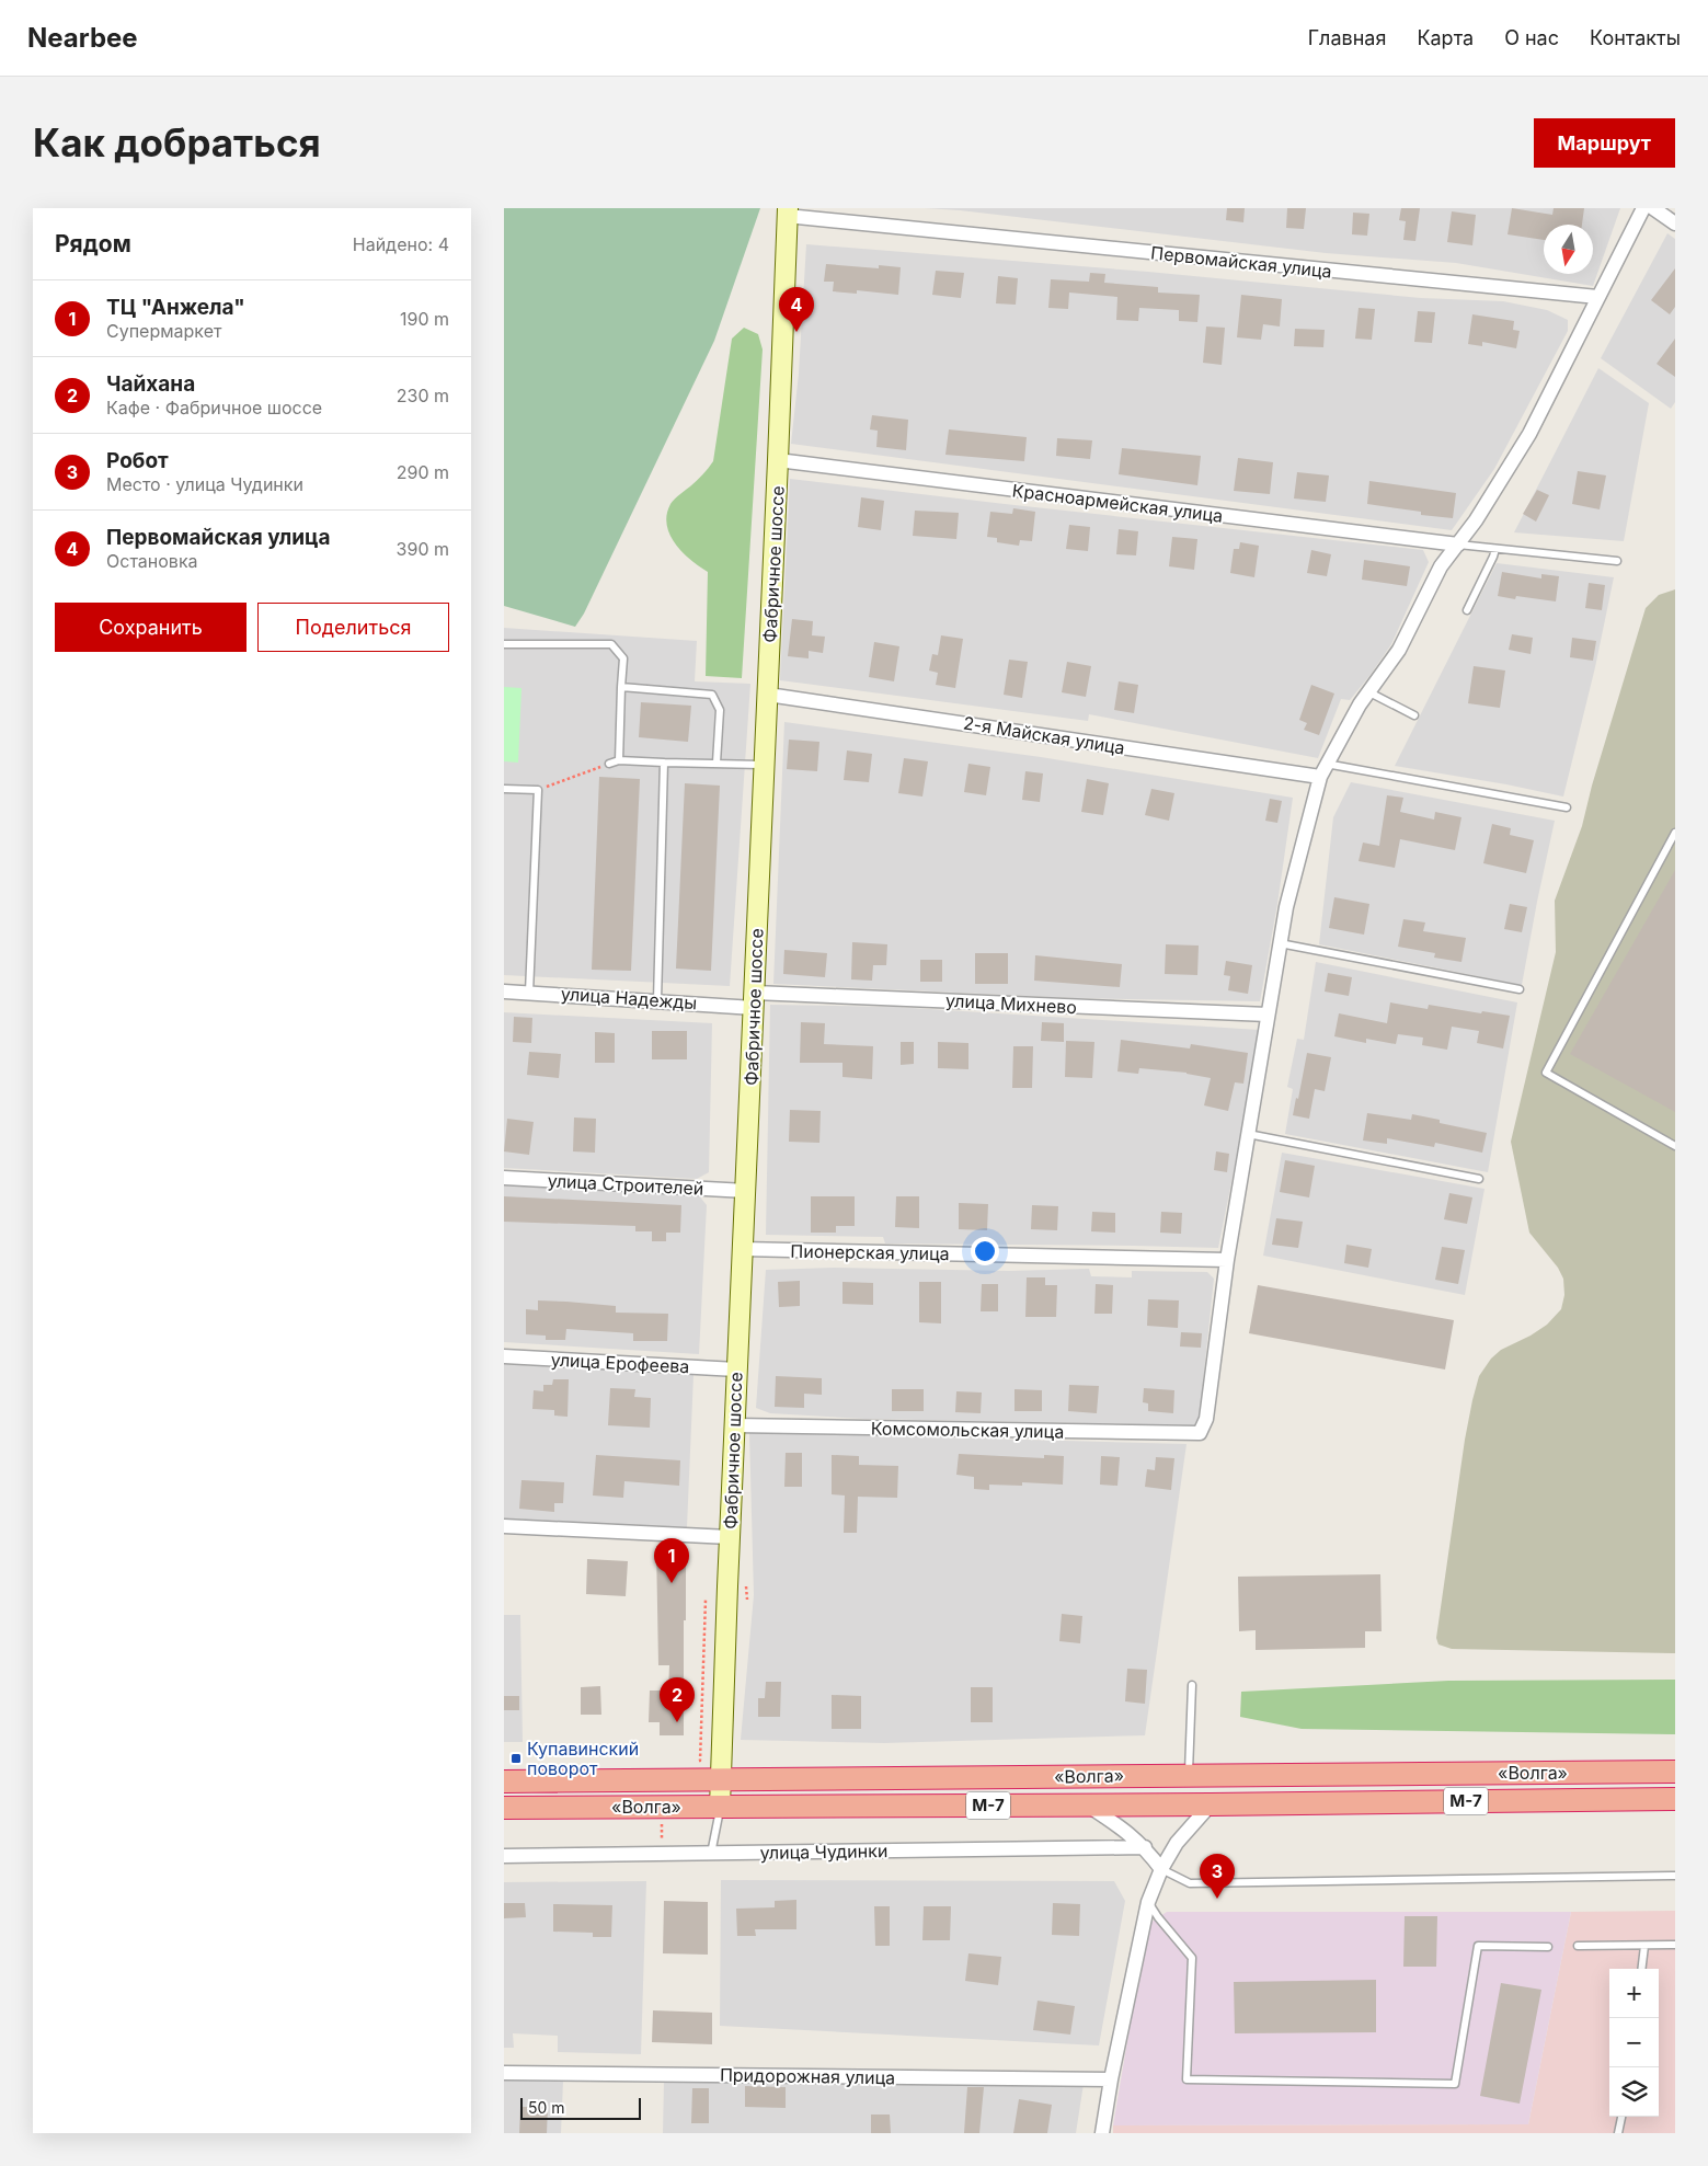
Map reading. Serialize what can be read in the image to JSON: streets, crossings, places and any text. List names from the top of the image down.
{
  "streets": {
    "highway": ["«Волга»", "М-7"],
    "main road": ["Фабричное шоссе"],
    "street": [
      "Первомайская улица",
      "Красноармейская улица",
      "2-я Майская улица",
      "улица Надежды",
      "улица Михнево",
      "улица Строителей",
      "Пионерская улица",
      "улица Ерофеева",
      "Комсомольская улица",
      "улица Чудинки",
      "Придорожная улица"
    ]
  },
  "crossings": [
    ["Первомайская улица", "Фабричное шоссе"],
    ["Красноармейская улица", "Фабричное шоссе"],
    ["Фабричное шоссе", "2-я Майская улица"],
    ["Фабричное шоссе", "улица Надежды"],
    ["Фабричное шоссе", "улица Михнево"],
    ["Фабричное шоссе", "улица Строителей"],
    ["Фабричное шоссе", "Пионерская улица"],
    ["Фабричное шоссе", "улица Ерофеева"],
    ["Фабричное шоссе", "Комсомольская улица"],
    ["Фабричное шоссе", "«Волга»"],
    ["улица Надежды", "улица Михнево"],
    ["Пионерская улица", "Комсомольская улица"]
  ],
  "places": {
    "transit": ["Купавинский поворот"]
  },
  "scale_bar": "50 m",
  "north": "bottom",
  "page": {
    "header": "Nearbee",
    "nav": [
      "Главная",
      "Карта",
      "О нас",
      "Контакты"
    ],
    "buttons": [
      "Маршрут",
      ["Сохранить", "Поделиться"]
    ],
    "title": "Как добраться",
    "heading": ["Рядом", "Найдено: 4"],
    "list": [
      {
        "mark": "1",
        "name": "ТЦ \"Анжела\"",
        "note": "Супермаркет",
        "value": "190 m"
      },
      {
        "mark": "2",
        "name": "Чайхана",
        "note": "Кафе · Фабричное шоссе",
        "value": "230 m"
      },
      {
        "mark": "3",
        "name": "Робот",
        "note": "Место · улица Чудинки",
        "value": "290 m"
      },
      {
        "mark": "4",
        "name": "Первомайская улица",
        "note": "Остановка",
        "value": "390 m"
      }
    ],
    "pins": [
      "4",
      "1",
      "2",
      "3"
    ],
    "map_buttons": ["+", "−"],
    "scale": "50 m"
  }
}
